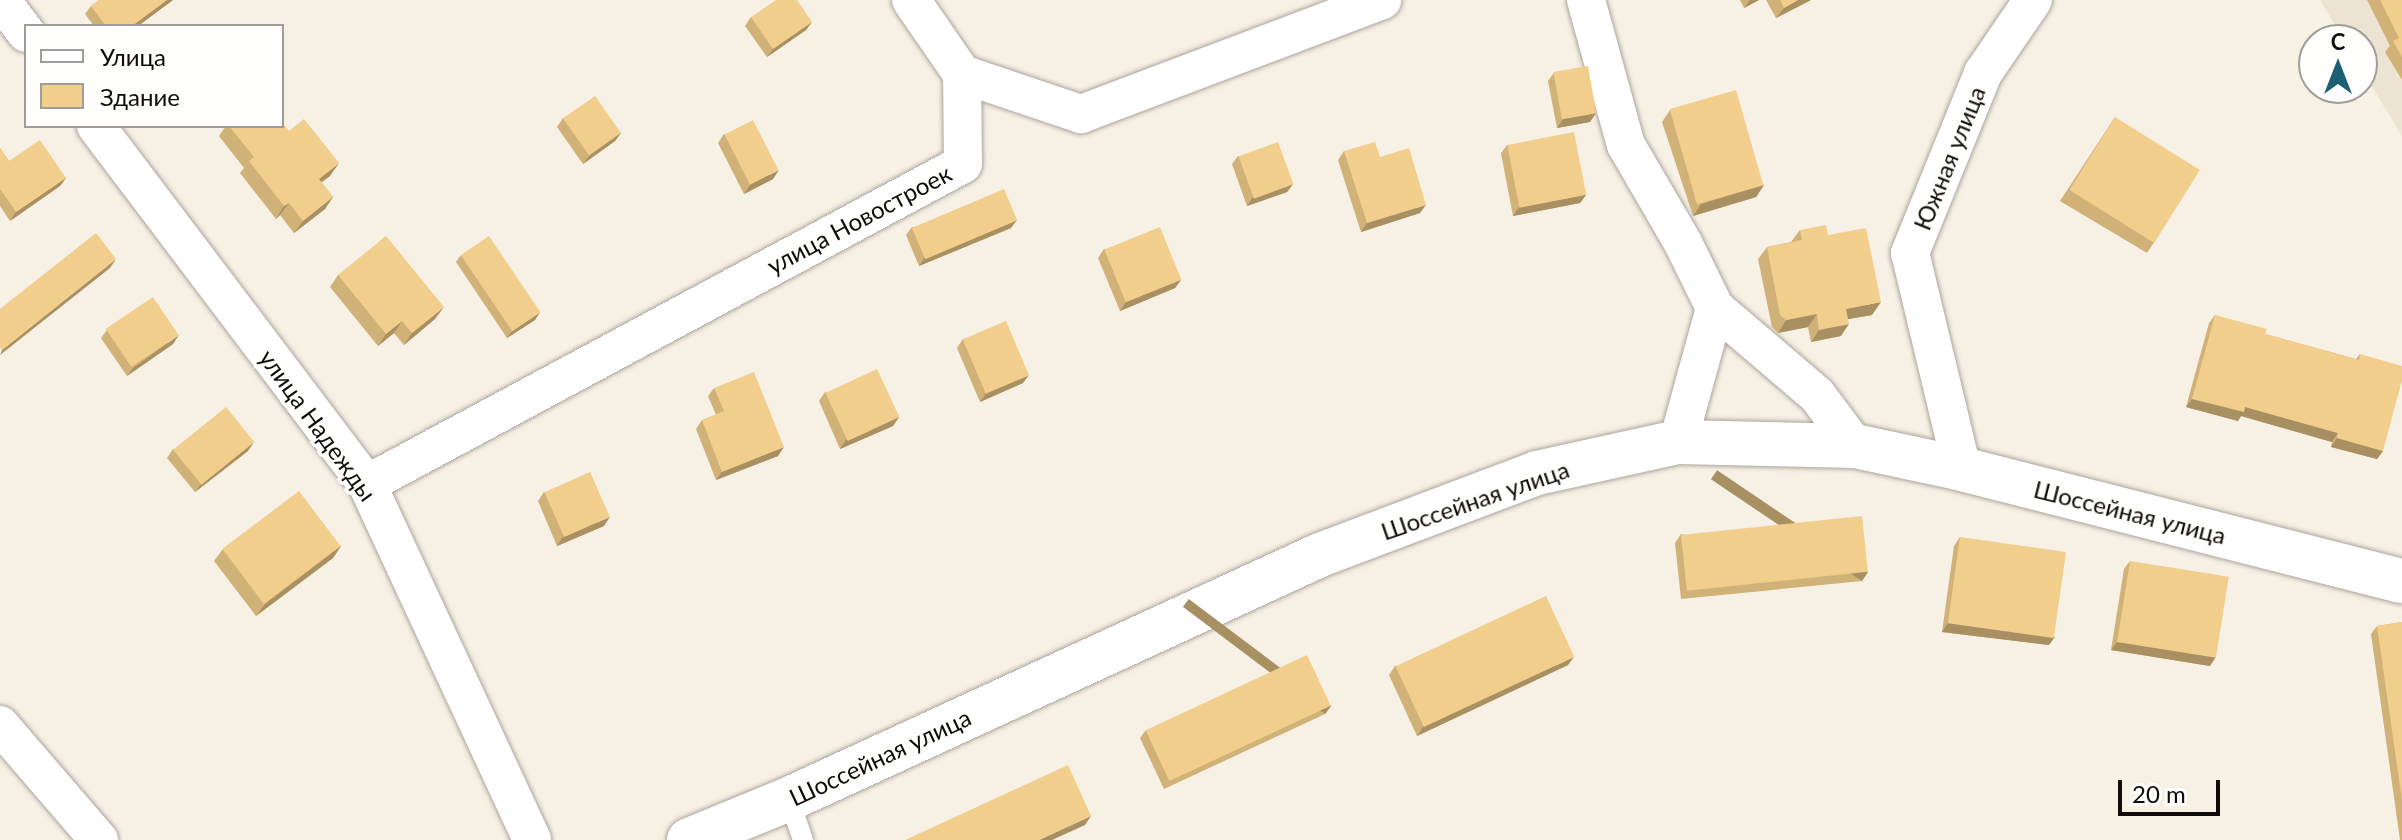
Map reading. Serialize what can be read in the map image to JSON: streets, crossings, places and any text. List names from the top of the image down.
{
  "streets": {
    "main road": ["Шоссейная улица"],
    "street": ["Южная улица", "улица Новостроек", "улица Надежды"]
  },
  "crossings": [
    ["Южная улица", "Шоссейная улица"],
    ["улица Новостроек", "улица Надежды"]
  ],
  "legend": ["Улица", "Здание"],
  "scale_bar": "20 m",
  "north": "top"
}
